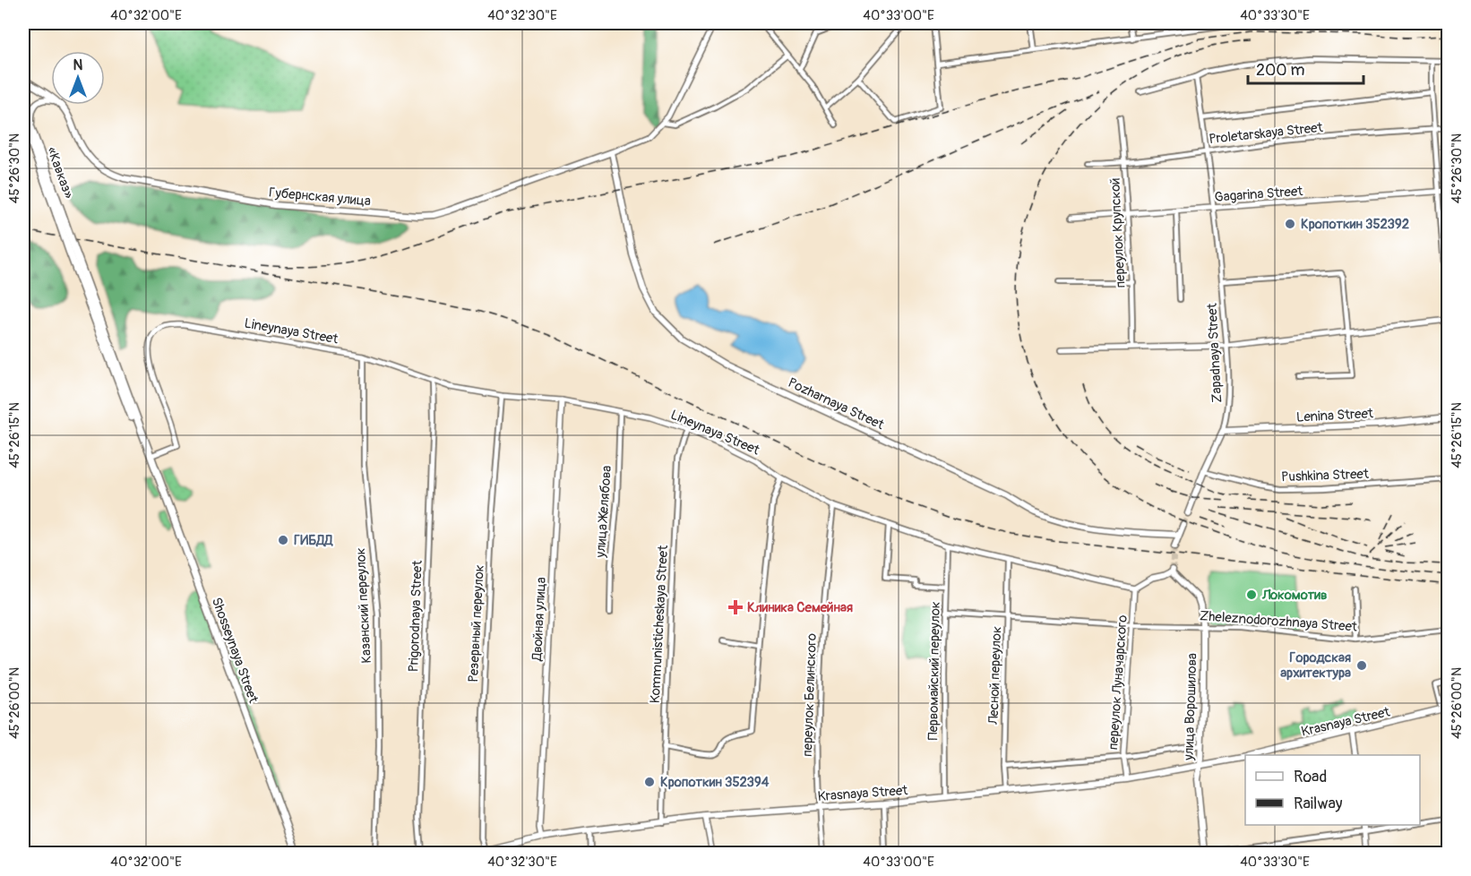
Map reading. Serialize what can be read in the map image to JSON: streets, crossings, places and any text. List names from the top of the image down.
{
  "streets": {
    "highway": ["«Кавказ»", "Shosseynaya Street"],
    "main road": [
      "Губернская улица",
      "Zapadnaya Street",
      "Pozharnaya Street",
      "Lenina Street",
      "улица Ворошилова",
      "Krasnaya Street"
    ],
    "street": [
      "Proletarskaya Street",
      "Gagarina Street",
      "переулок Крупской",
      "Lineynaya Street",
      "Pushkina Street",
      "улица Желябова",
      "Казанский переулок",
      "Prigorodnaya Street",
      "Двойная улица",
      "Zheleznodorozhnaya Street",
      "Резервный переулок",
      "Kommunisticheskaya Street",
      "Первомайский переулок",
      "Лесной переулок",
      "переулок Луначарского",
      "переулок Белинского"
    ]
  },
  "crossings": [
    ["Proletarskaya Street", "переулок Крупской"],
    ["Proletarskaya Street", "Zapadnaya Street"],
    ["«Кавказ»", "Shosseynaya Street"],
    ["Gagarina Street", "переулок Крупской"],
    ["Gagarina Street", "Zapadnaya Street"],
    ["Губернская улица", "Pozharnaya Street"],
    ["Lineynaya Street", "улица Желябова"],
    ["Lineynaya Street", "Казанский переулок"],
    ["Lineynaya Street", "Prigorodnaya Street"],
    ["Lineynaya Street", "Двойная улица"],
    ["Lineynaya Street", "Резервный переулок"],
    ["Lineynaya Street", "Kommunisticheskaya Street"],
    ["Lineynaya Street", "Shosseynaya Street"],
    ["Lineynaya Street", "Первомайский переулок"],
    ["Lineynaya Street", "Лесной переулок"],
    ["Lineynaya Street", "переулок Луначарского"],
    ["Lineynaya Street", "переулок Белинского"],
    ["Zapadnaya Street", "Lenina Street"],
    ["Zapadnaya Street", "Pushkina Street"],
    ["Двойная улица", "Krasnaya Street"],
    ["Zheleznodorozhnaya Street", "Первомайский переулок"],
    ["Zheleznodorozhnaya Street", "Лесной переулок"],
    ["Zheleznodorozhnaya Street", "переулок Луначарского"],
    ["Zheleznodorozhnaya Street", "улица Ворошилова"],
    ["Резервный переулок", "Krasnaya Street"],
    ["Kommunisticheskaya Street", "Krasnaya Street"],
    ["Первомайский переулок", "Krasnaya Street"],
    ["Лесной переулок", "Krasnaya Street"],
    ["переулок Луначарского", "Krasnaya Street"],
    ["переулок Белинского", "Krasnaya Street"],
    ["улица Ворошилова", "Krasnaya Street"]
  ],
  "places": {
    "other": [
      "Кропоткин 352392",
      "ГИБДД",
      "Локомотив",
      "Городская архитектура",
      "Кропоткин 352394"
    ],
    "health": ["Клиника Семейная"]
  },
  "legend": ["Road", "Railway"],
  "scale_bar": "200 m",
  "north": "top",
  "coordinates": [
    "40°32'00\"E",
    "40°32'30\"E",
    "40°33'00\"E",
    "40°33'30\"E",
    "45°26'30\"N",
    "45°26'15\"N",
    "45°26'00\"N"
  ]
}
